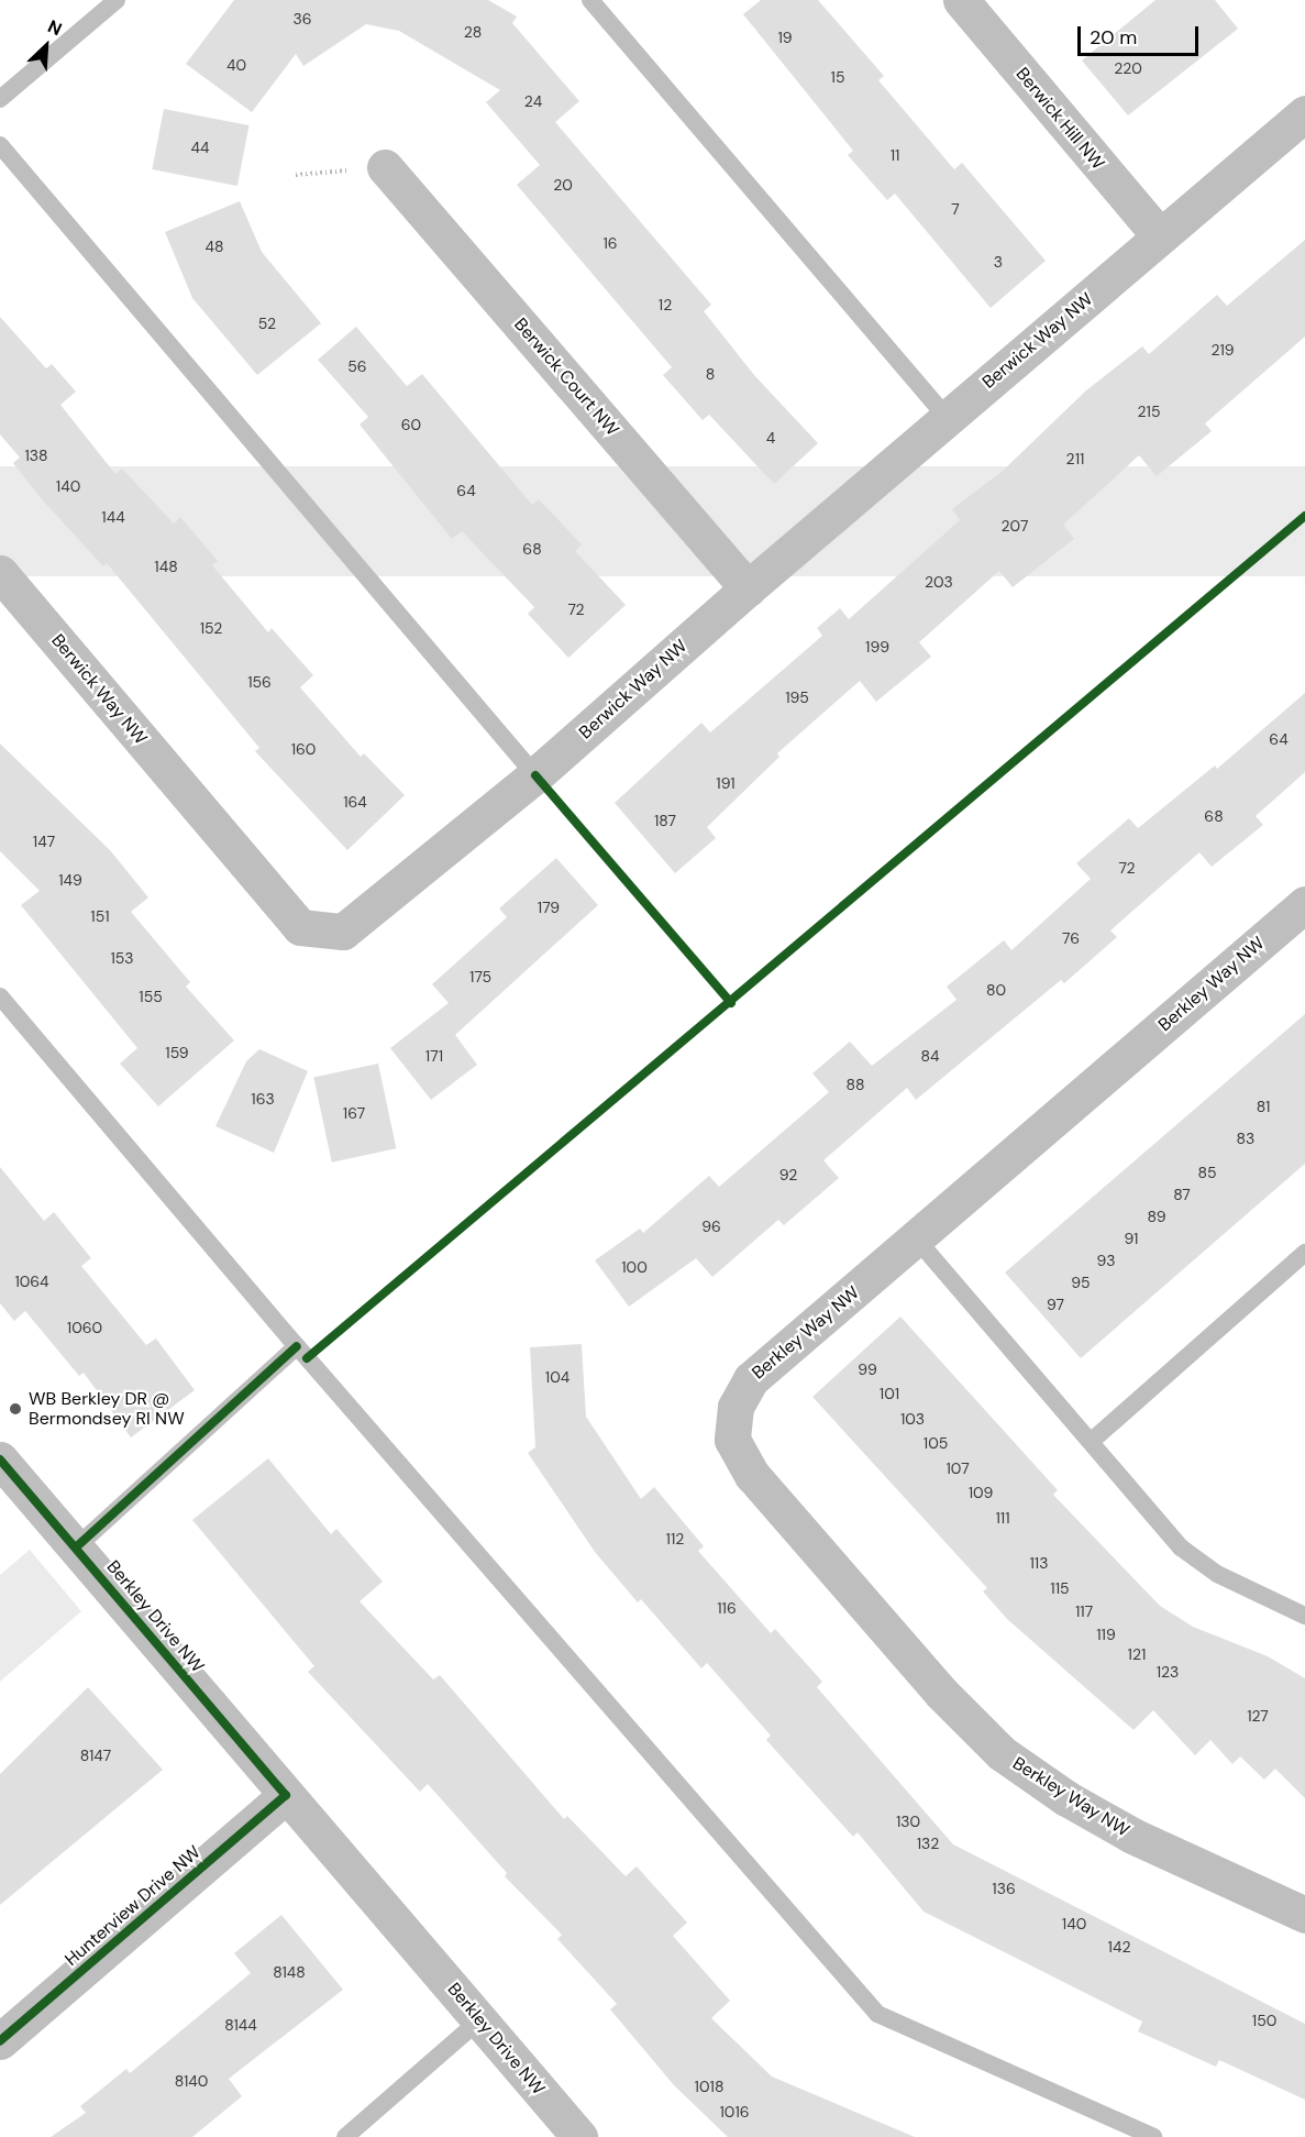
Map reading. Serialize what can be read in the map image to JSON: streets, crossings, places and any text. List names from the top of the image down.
{
  "streets": {
    "street": [
      "Berwick Hill NW",
      "Berwick Way NW",
      "Berwick Court NW",
      "Berkley Way NW",
      "Berkley Drive NW",
      "Hunterview Drive NW"
    ]
  },
  "crossings": [
    ["Berwick Hill NW", "Berwick Way NW"],
    ["Berwick Way NW", "Berwick Court NW"],
    ["Berkley Drive NW", "Hunterview Drive NW"]
  ],
  "places": ["WB Berkley DR @ Bermondsey RI NW"],
  "house_numbers": [
    "36",
    "28",
    "19",
    "40",
    "220",
    "15",
    "24",
    "44",
    "11",
    "20",
    "7",
    "16",
    "48",
    "3",
    "12",
    "52",
    "219",
    "56",
    "8",
    "215",
    "60",
    "4",
    "138",
    "211",
    "140",
    "64",
    "144",
    "207",
    "68",
    "148",
    "203",
    "72",
    "152",
    "199",
    "156",
    "195",
    "64",
    "160",
    "191",
    "164",
    "68",
    "187",
    "147",
    "72",
    "149",
    "179",
    "151",
    "76",
    "153",
    "175",
    "80",
    "155",
    "159",
    "171",
    "84",
    "88",
    "163",
    "81",
    "167",
    "83",
    "85",
    "92",
    "87",
    "89",
    "96",
    "91",
    "93",
    "100",
    "1064",
    "95",
    "97",
    "1060",
    "99",
    "104",
    "101",
    "103",
    "105",
    "107",
    "109",
    "111",
    "112",
    "113",
    "115",
    "116",
    "117",
    "119",
    "121",
    "123",
    "127",
    "8147",
    "130",
    "132",
    "136",
    "140",
    "142",
    "8148",
    "150",
    "8144",
    "8140",
    "1018",
    "1016"
  ],
  "scale_bar": "20 m",
  "north": "top right"
}
